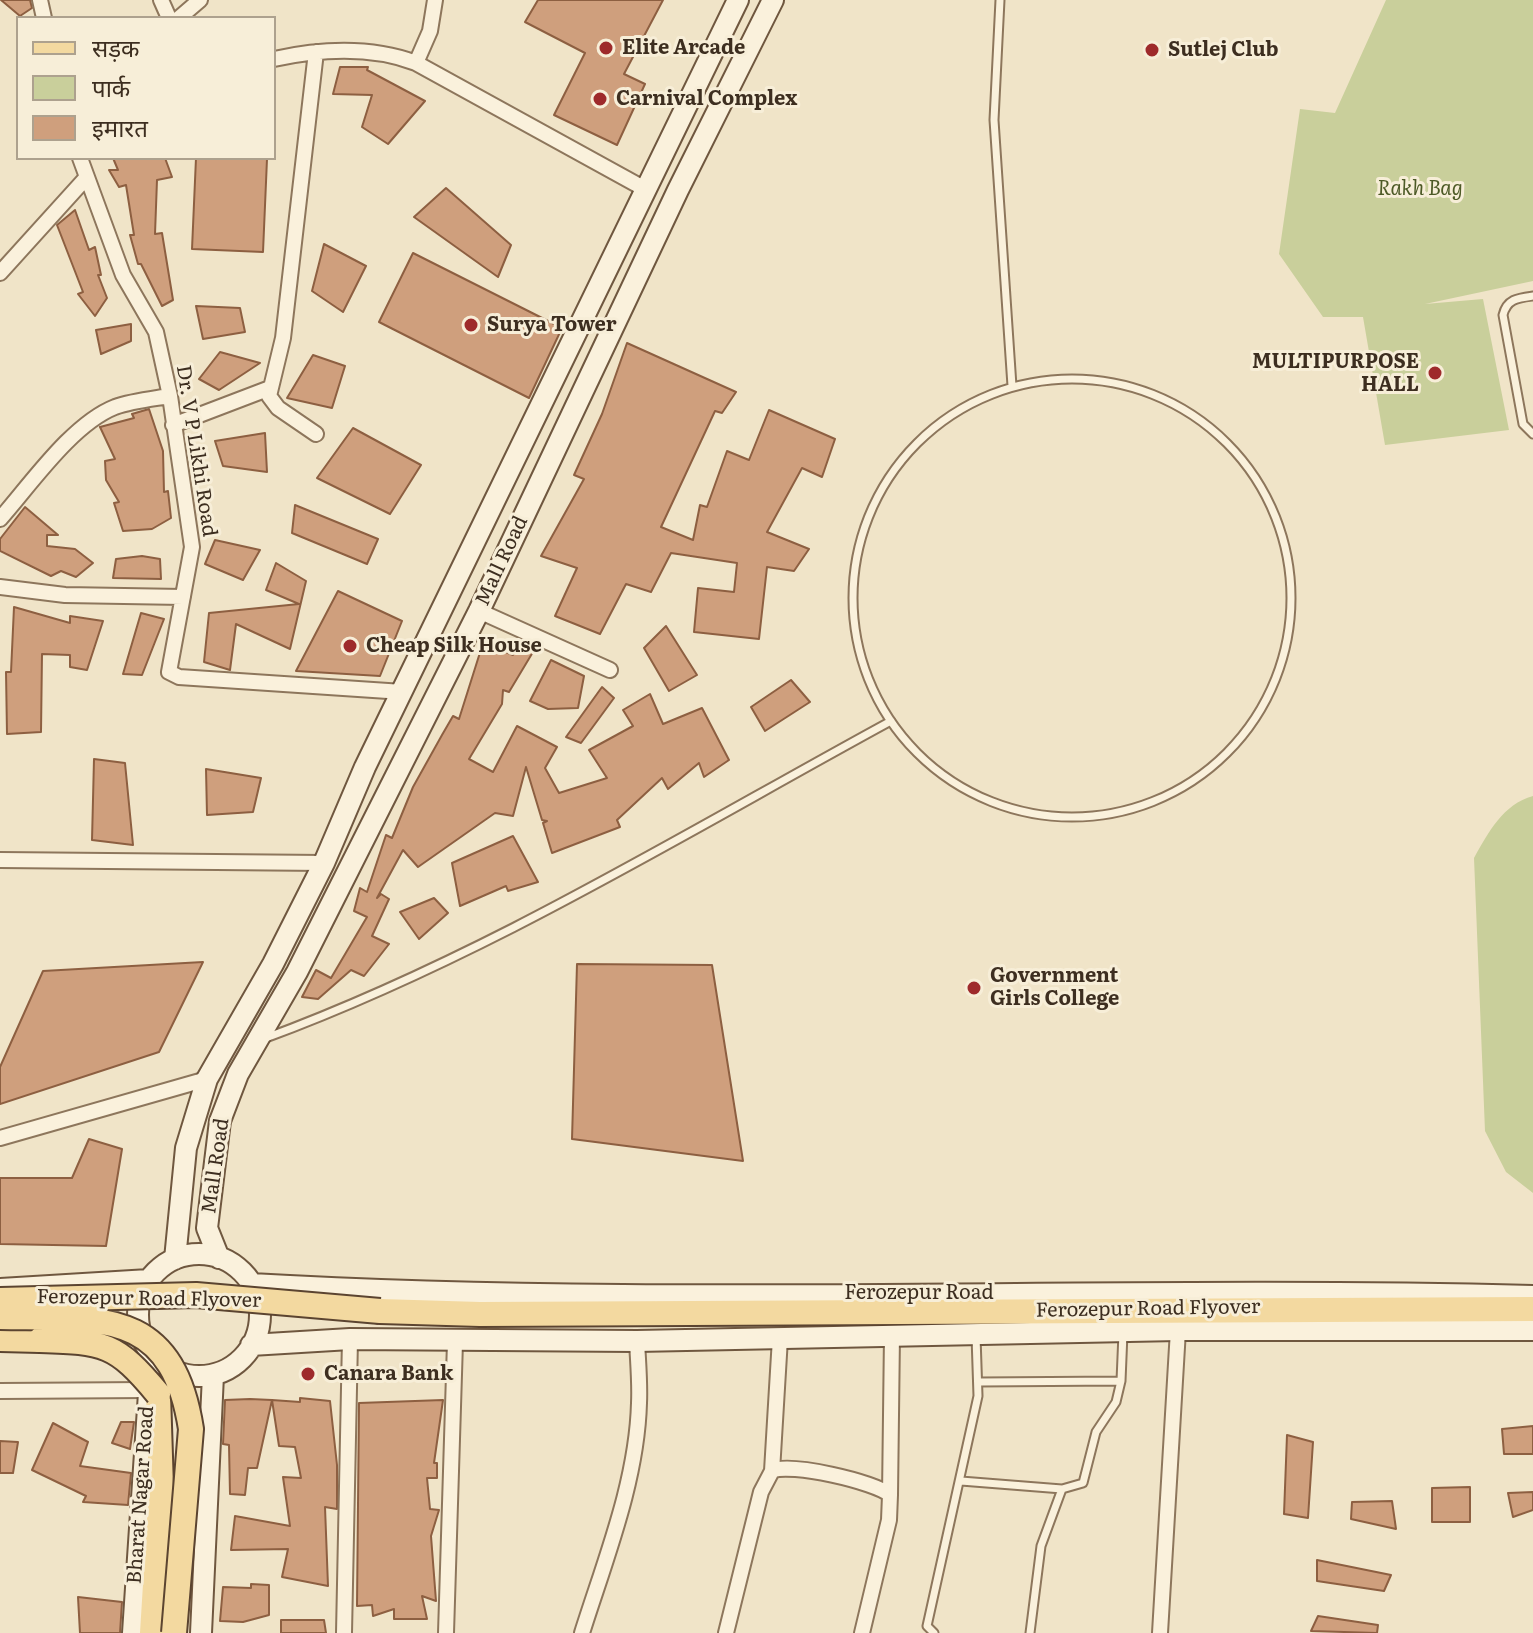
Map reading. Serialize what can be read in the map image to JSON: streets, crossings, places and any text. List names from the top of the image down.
{
  "streets": {
    "main road": [
      "Mall Road",
      "Ferozepur Road",
      "Ferozepur Road Flyover",
      "Bharat Nagar Road"
    ],
    "street": ["Dr. V P Likhi Road"]
  },
  "crossings": [
    ["Dr. V P Likhi Road", "Mall Road"],
    ["Mall Road", "Ferozepur Road"],
    ["Mall Road", "Bharat Nagar Road"],
    ["Ferozepur Road", "Bharat Nagar Road"]
  ],
  "parks": ["Rakh Bag"],
  "places": [
    "Elite Arcade",
    "Sutlej Club",
    "Carnival Complex",
    "Surya Tower",
    "MULTIPURPOSE HALL",
    "Cheap Silk House",
    "Government Girls College",
    "Canara Bank"
  ],
  "legend": ["सड़क", "पार्क", "इमारत"]
}
